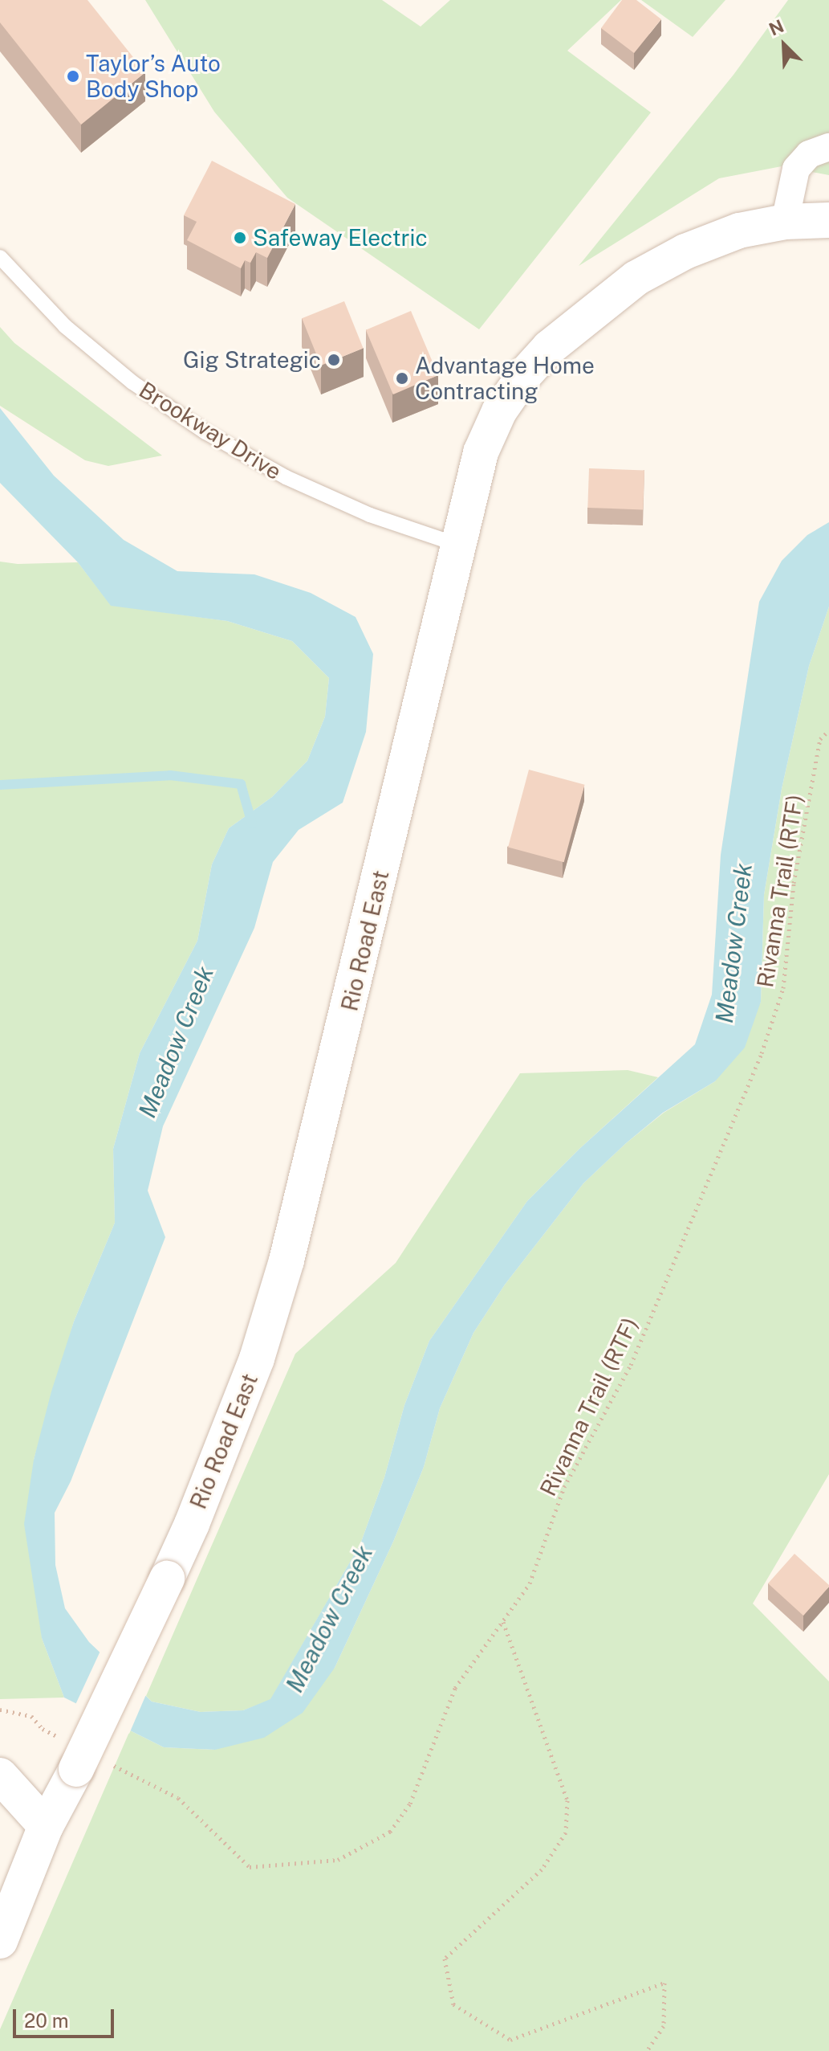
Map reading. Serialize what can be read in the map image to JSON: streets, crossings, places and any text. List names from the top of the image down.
{
  "streets": {
    "street": ["Rio Road East"],
    "lane": ["Brookway Drive"],
    "path": ["Rivanna Trail (RTF)"]
  },
  "crossings": [
    ["Brookway Drive", "Rio Road East"]
  ],
  "water": ["Meadow Creek"],
  "places": [
    "Taylor’s Auto Body Shop",
    "Safeway Electric",
    "Gig Strategic",
    "Advantage Home Contracting"
  ],
  "scale_bar": "20 m",
  "north": "top left"
}
